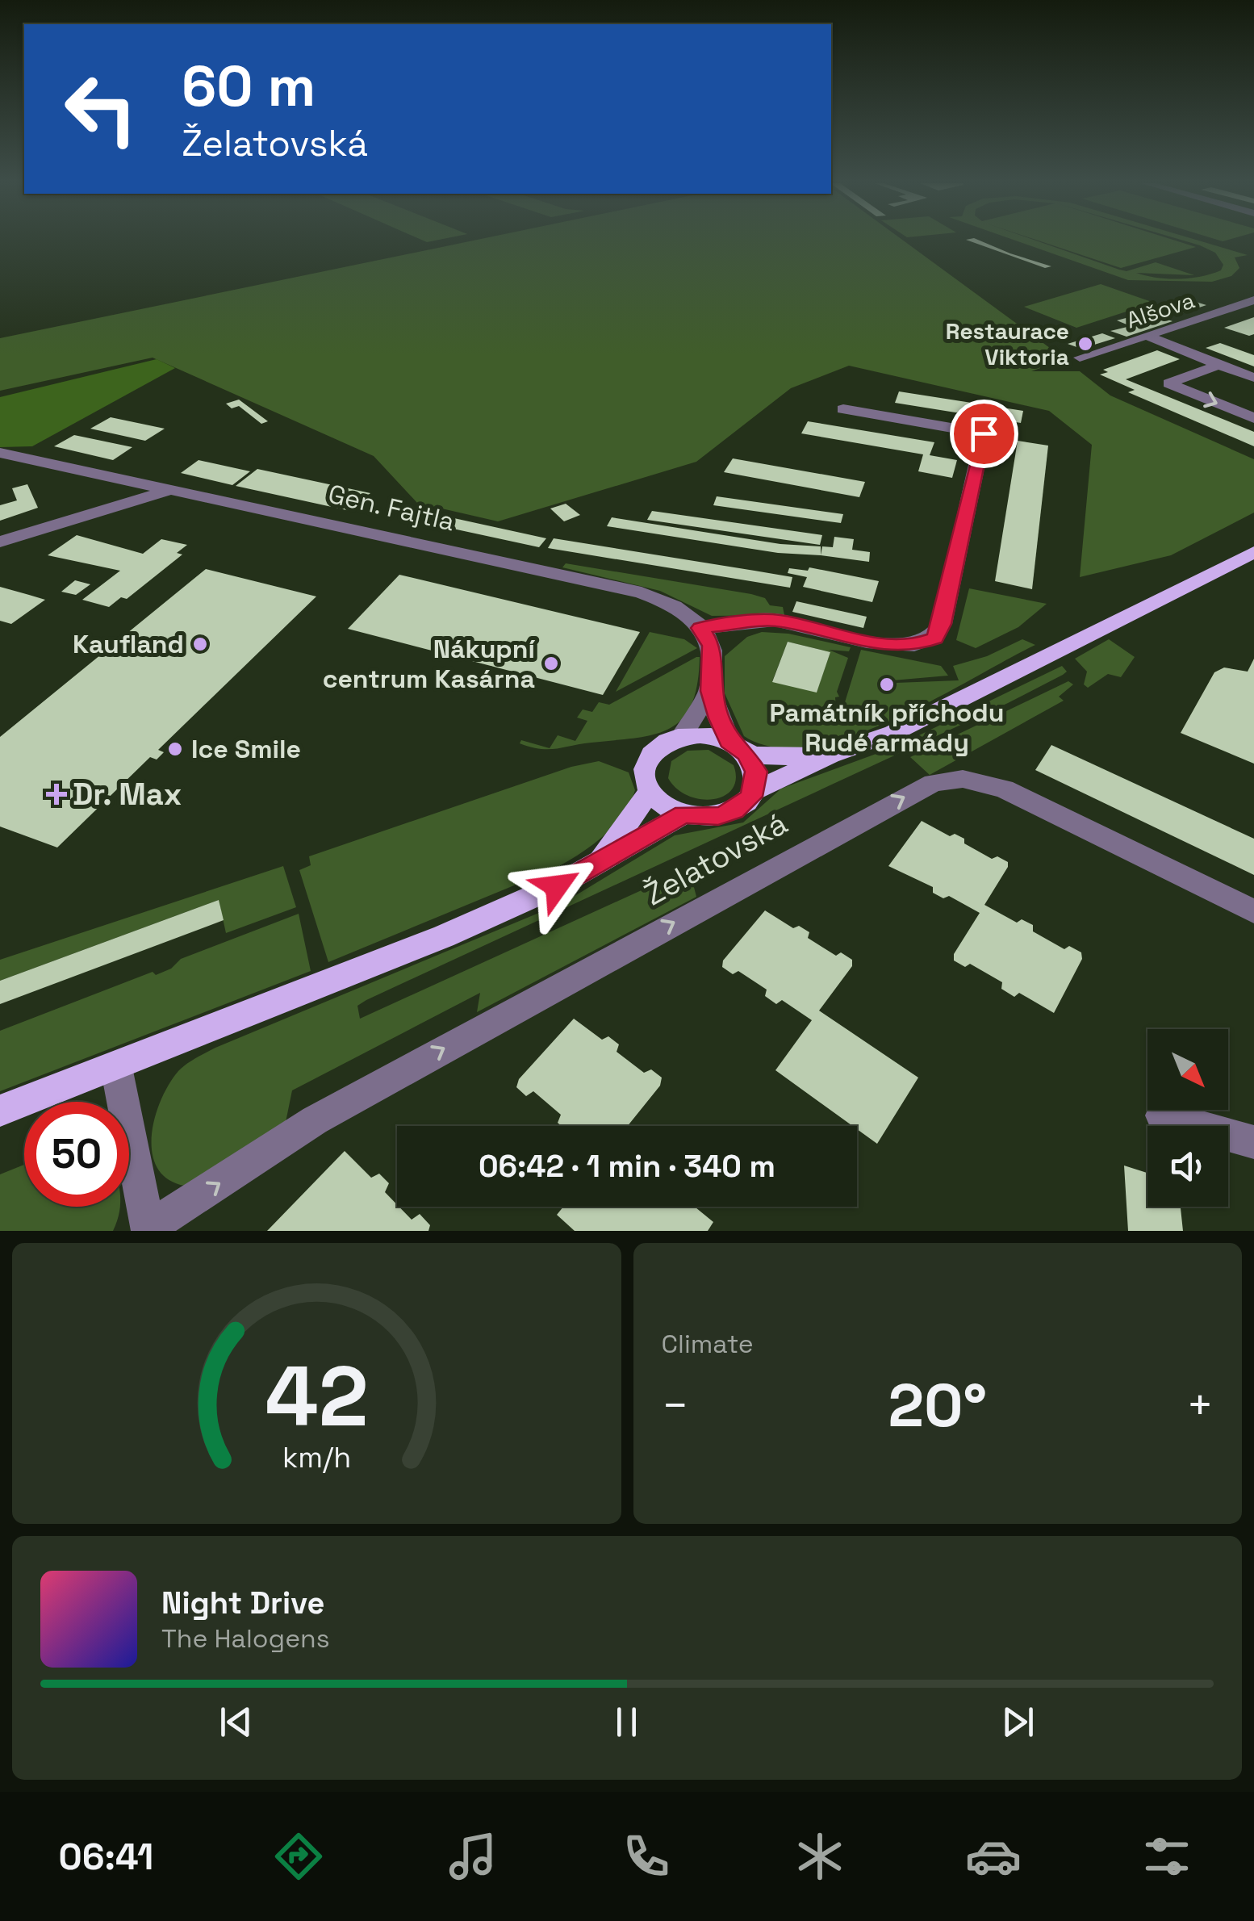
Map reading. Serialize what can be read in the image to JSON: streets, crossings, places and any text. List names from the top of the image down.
{
  "streets": {
    "main road": ["Želatovská"],
    "street": ["Alšova", "Gen. Fajtla"]
  },
  "places": {
    "other": [
      "Restaurace Viktoria",
      "Kaufland",
      "Nákupní centrum Kasárna",
      "Památník příchodu Rudé armády",
      "Ice Smile"
    ],
    "health": ["Dr. Max"]
  },
  "north": "bottom right",
  "page": {
    "turn": ["60 m", "Želatovská"],
    "limit": "50",
    "trip": "06:42 · 1 min · 340 m",
    "tile": "Climate",
    "heat": ["−", "20°", "+"],
    "song": ["Night Drive", "The Halogens"],
    "tabs": "06:41",
    "gauge": ["42", "km/h"]
  }
}
